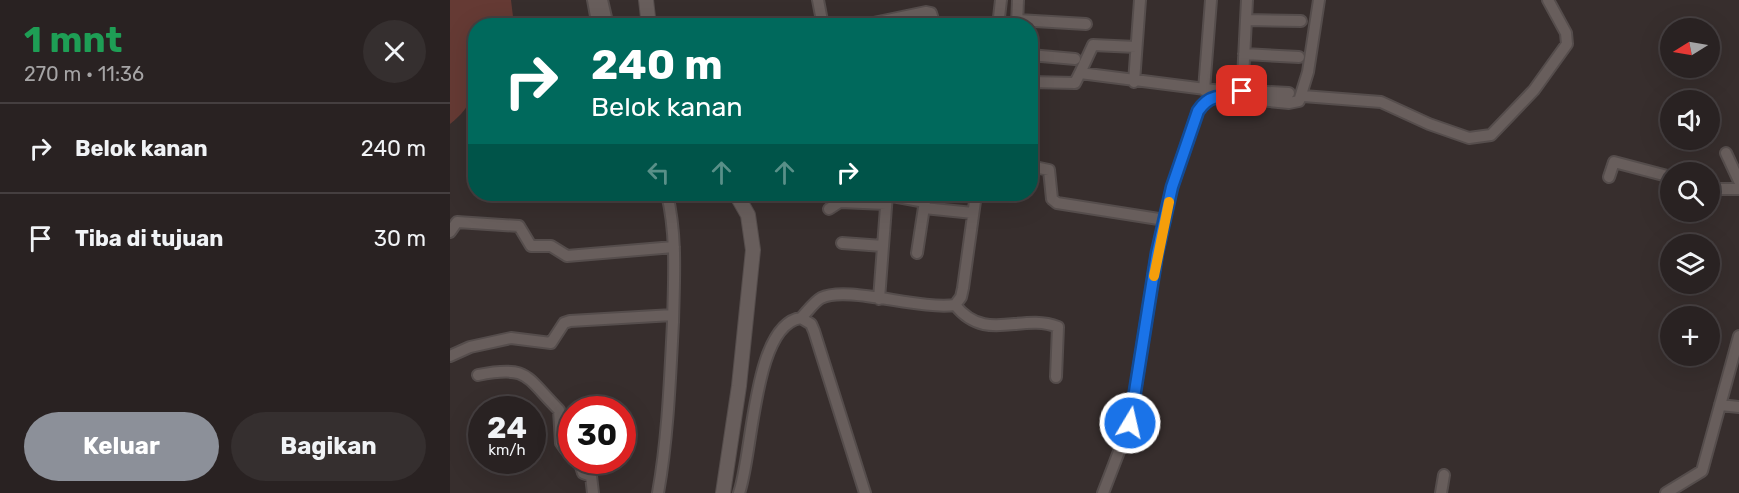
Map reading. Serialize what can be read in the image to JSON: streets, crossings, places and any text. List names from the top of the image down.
{
  "north": "left",
  "page": {
    "heading": ["1 mnt", "270 m · 11:36"],
    "map_buttons": "+",
    "turn": ["240 m", "Belok kanan"],
    "list": [
      {
        "name": "Belok kanan",
        "value": "240 m"
      },
      {
        "name": "Tiba di tujuan",
        "value": "30 m"
      }
    ],
    "speed": "24 km/h",
    "limit": "30",
    "buttons": ["Keluar", "Bagikan"]
  }
}
